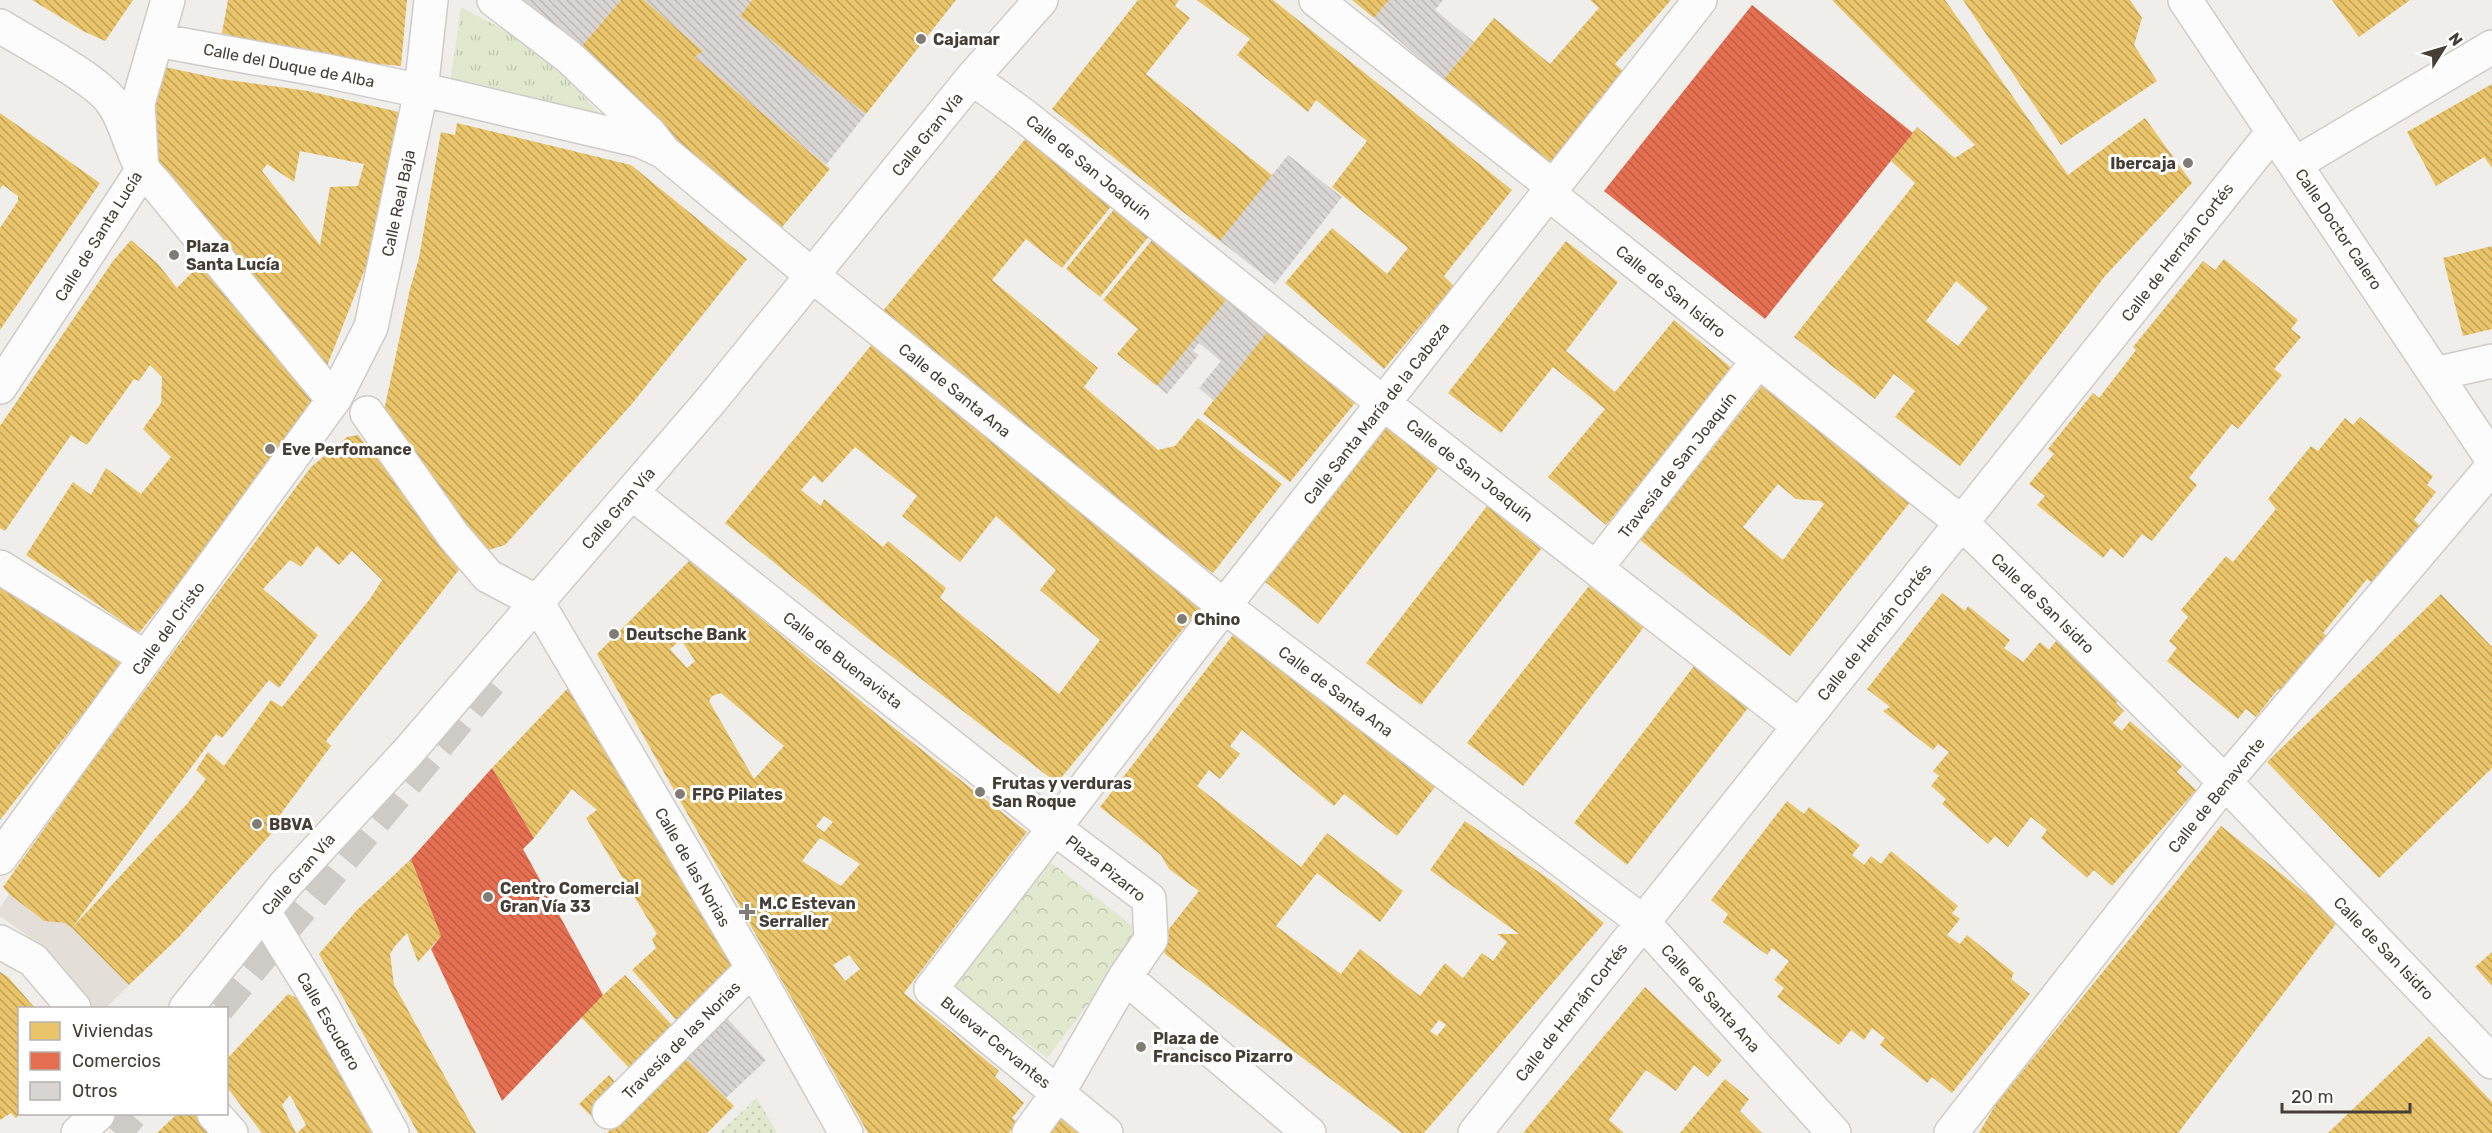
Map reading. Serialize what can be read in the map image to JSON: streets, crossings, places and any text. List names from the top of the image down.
{
  "streets": {
    "street": [
      "Calle del Duque de Alba",
      "Calle Gran Vía",
      "Calle de San Joaquín",
      "Calle Real Baja",
      "Calle Doctor Calero",
      "Calle de Santa Lucía",
      "Calle de Hernán Cortés",
      "Calle de San Isidro",
      "Calle de Santa Ana",
      "Calle Santa María de la Cabeza",
      "Travesía de San Joaquín",
      "Calle del Cristo",
      "Calle de Buenavista",
      "Calle de Benavente",
      "Calle de las Norias",
      "Plaza Pizarro",
      "Calle Escudero",
      "Travesía de las Norias",
      "Bulevar Cervantes"
    ]
  },
  "crossings": [
    ["Calle del Duque de Alba", "Calle Gran Vía"],
    ["Calle del Duque de Alba", "Calle Real Baja"],
    ["Calle del Duque de Alba", "Calle de Santa Lucía"],
    ["Calle del Duque de Alba", "Calle de Santa Ana"],
    ["Calle Gran Vía", "Calle de San Joaquín"],
    ["Calle Gran Vía", "Calle de Santa Ana"],
    ["Calle Gran Vía", "Calle de Buenavista"],
    ["Calle Gran Vía", "Calle de las Norias"],
    ["Calle Gran Vía", "Calle Escudero"],
    ["Calle de San Joaquín", "Calle de Hernán Cortés"],
    ["Calle de San Joaquín", "Calle Santa María de la Cabeza"],
    ["Calle de San Joaquín", "Travesía de San Joaquín"],
    ["Calle Real Baja", "Calle del Cristo"],
    ["Calle Doctor Calero", "Calle de Hernán Cortés"],
    ["Calle de Hernán Cortés", "Calle de San Isidro"],
    ["Calle de Hernán Cortés", "Calle de Santa Ana"],
    ["Calle de San Isidro", "Calle Santa María de la Cabeza"],
    ["Calle de San Isidro", "Travesía de San Joaquín"],
    ["Calle de San Isidro", "Calle de Benavente"],
    ["Calle de Santa Ana", "Calle Santa María de la Cabeza"],
    ["Calle Santa María de la Cabeza", "Calle de Buenavista"],
    ["Calle Santa María de la Cabeza", "Plaza Pizarro"],
    ["Calle Santa María de la Cabeza", "Bulevar Cervantes"],
    ["Calle de Buenavista", "Plaza Pizarro"],
    ["Calle de Buenavista", "Bulevar Cervantes"],
    ["Calle de las Norias", "Travesía de las Norias"],
    ["Plaza Pizarro", "Bulevar Cervantes"]
  ],
  "places": {
    "other": [
      "Cajamar",
      "Ibercaja",
      "Plaza Santa Lucía",
      "Eve Perfomance",
      "Chino",
      "Deutsche Bank",
      "Frutas y verduras San Roque",
      "FPG Pilates",
      "BBVA",
      "Centro Comercial Gran Vía 33",
      "Plaza de Francisco Pizarro"
    ],
    "health": ["M.C Estevan Serraller"]
  },
  "legend": ["Viviendas", "Comercios", "Otros"],
  "scale_bar": "20 m",
  "north": "top right"
}
